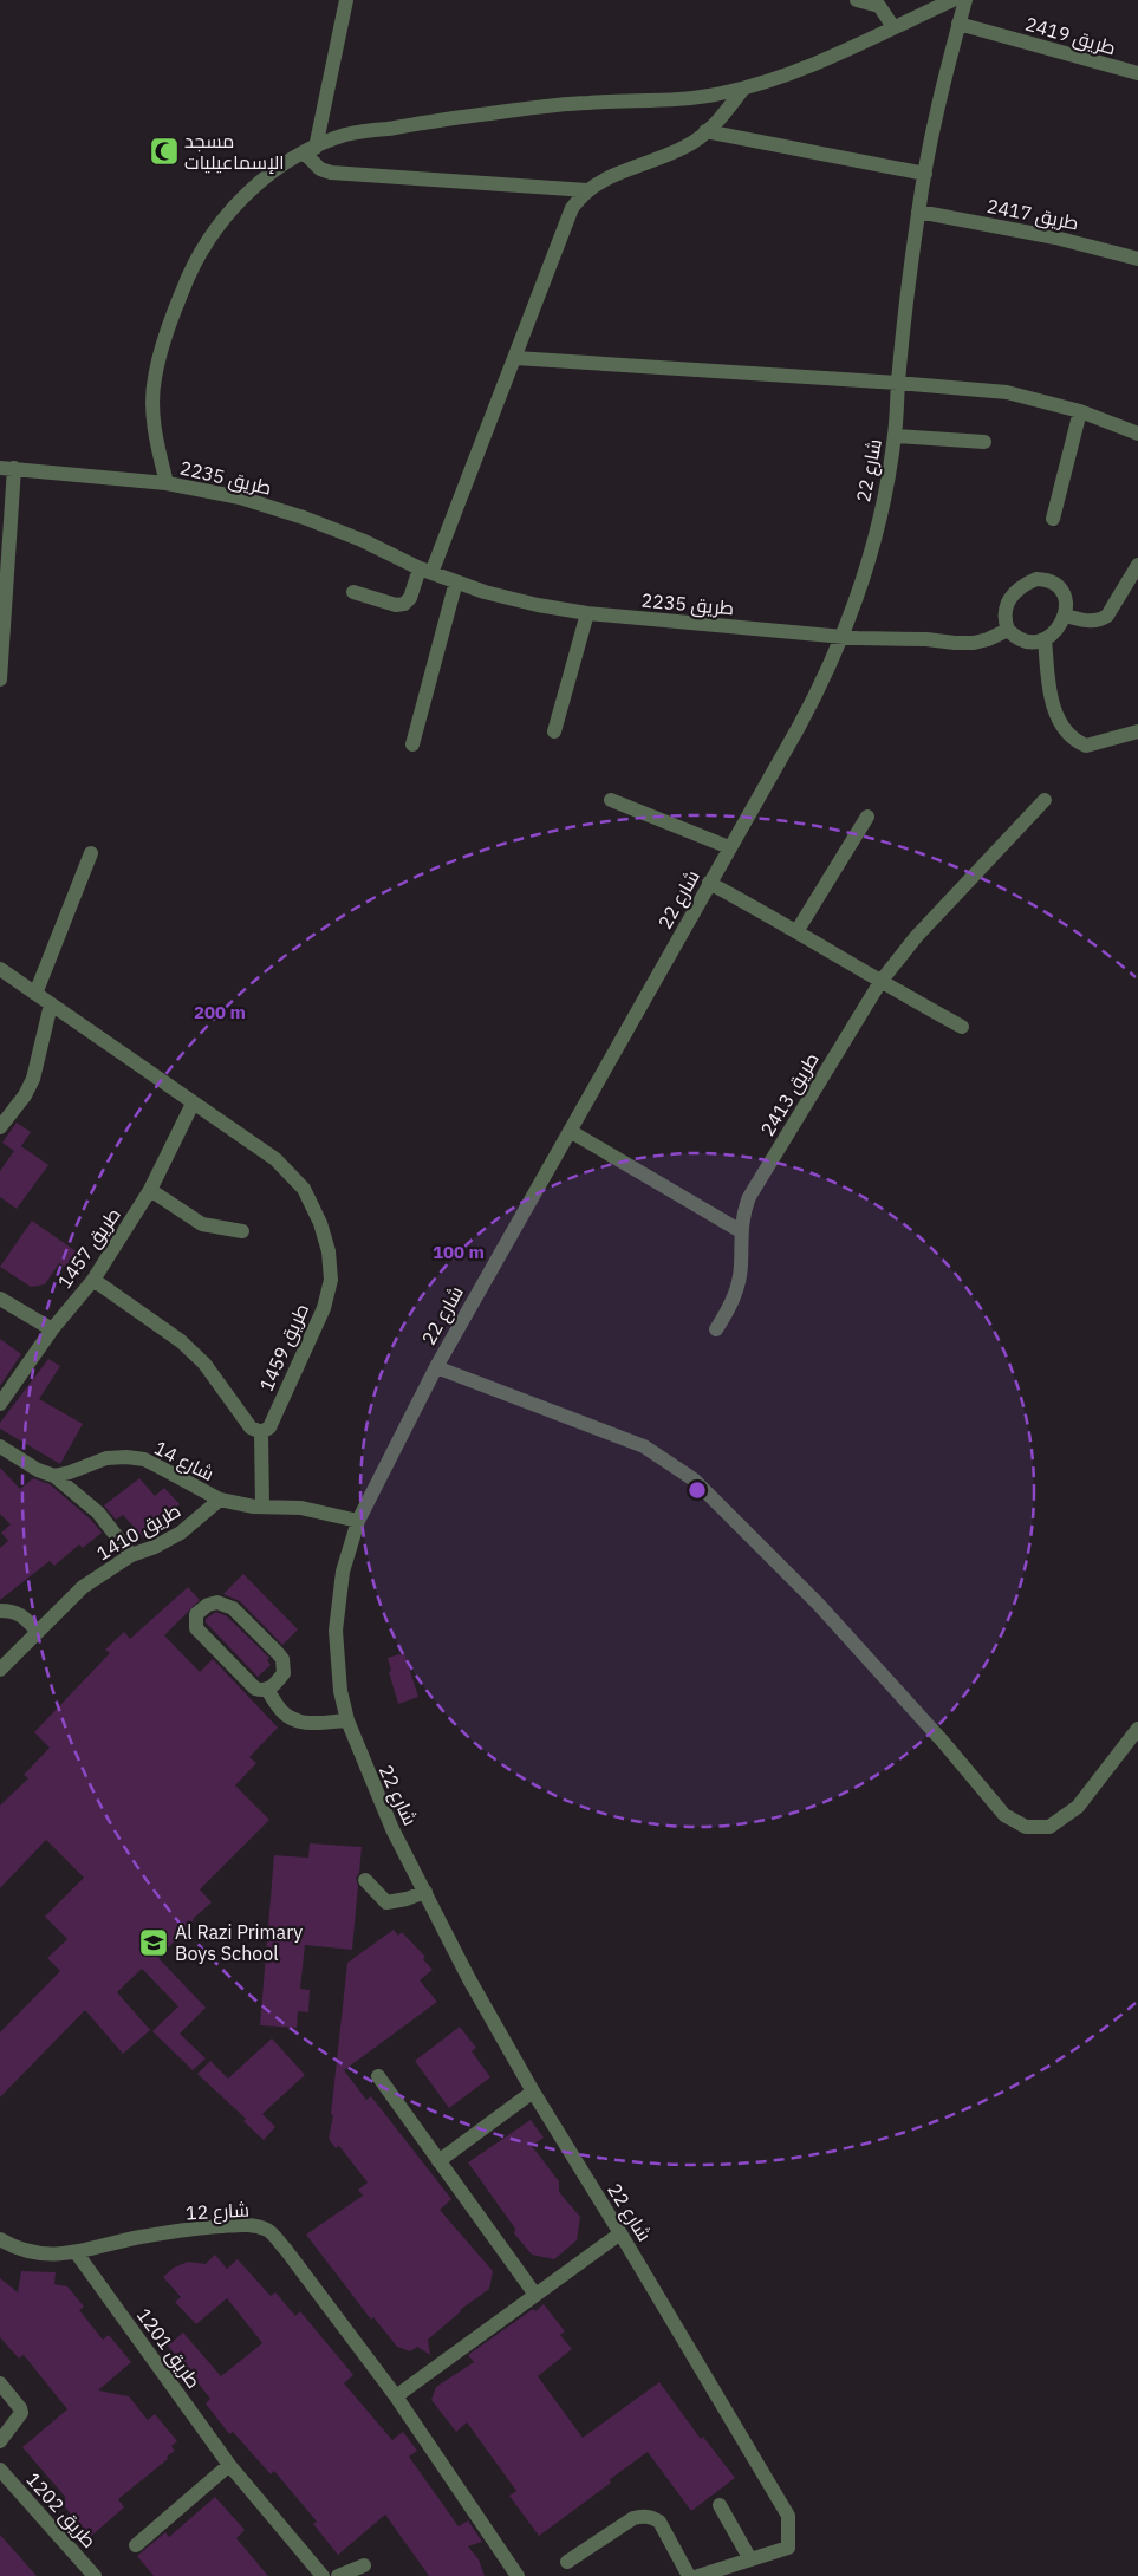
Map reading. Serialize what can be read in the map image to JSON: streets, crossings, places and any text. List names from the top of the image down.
{
  "streets": {
    "street": [
      "طريق 2419",
      "طريق 2417",
      "شارع 22",
      "طريق 2235",
      "طريق 2413",
      "طريق 1457",
      "طريق 1459",
      "شارع 14",
      "طريق 1410",
      "شارع 12",
      "طريق 1201",
      "طريق 1202"
    ]
  },
  "crossings": [
    ["طريق 2419", "شارع 22"],
    ["طريق 2417", "شارع 22"],
    ["شارع 22", "طريق 2235"],
    ["طريق 1457", "طريق 1459"],
    ["شارع 14", "طريق 1410"],
    ["شارع 12", "طريق 1201"]
  ],
  "places": {
    "mosque": ["مسجد الإسماعيليات"],
    "school or university": ["Al Razi Primary Boys School"]
  },
  "rings": ["200 m", "100 m"]
}
